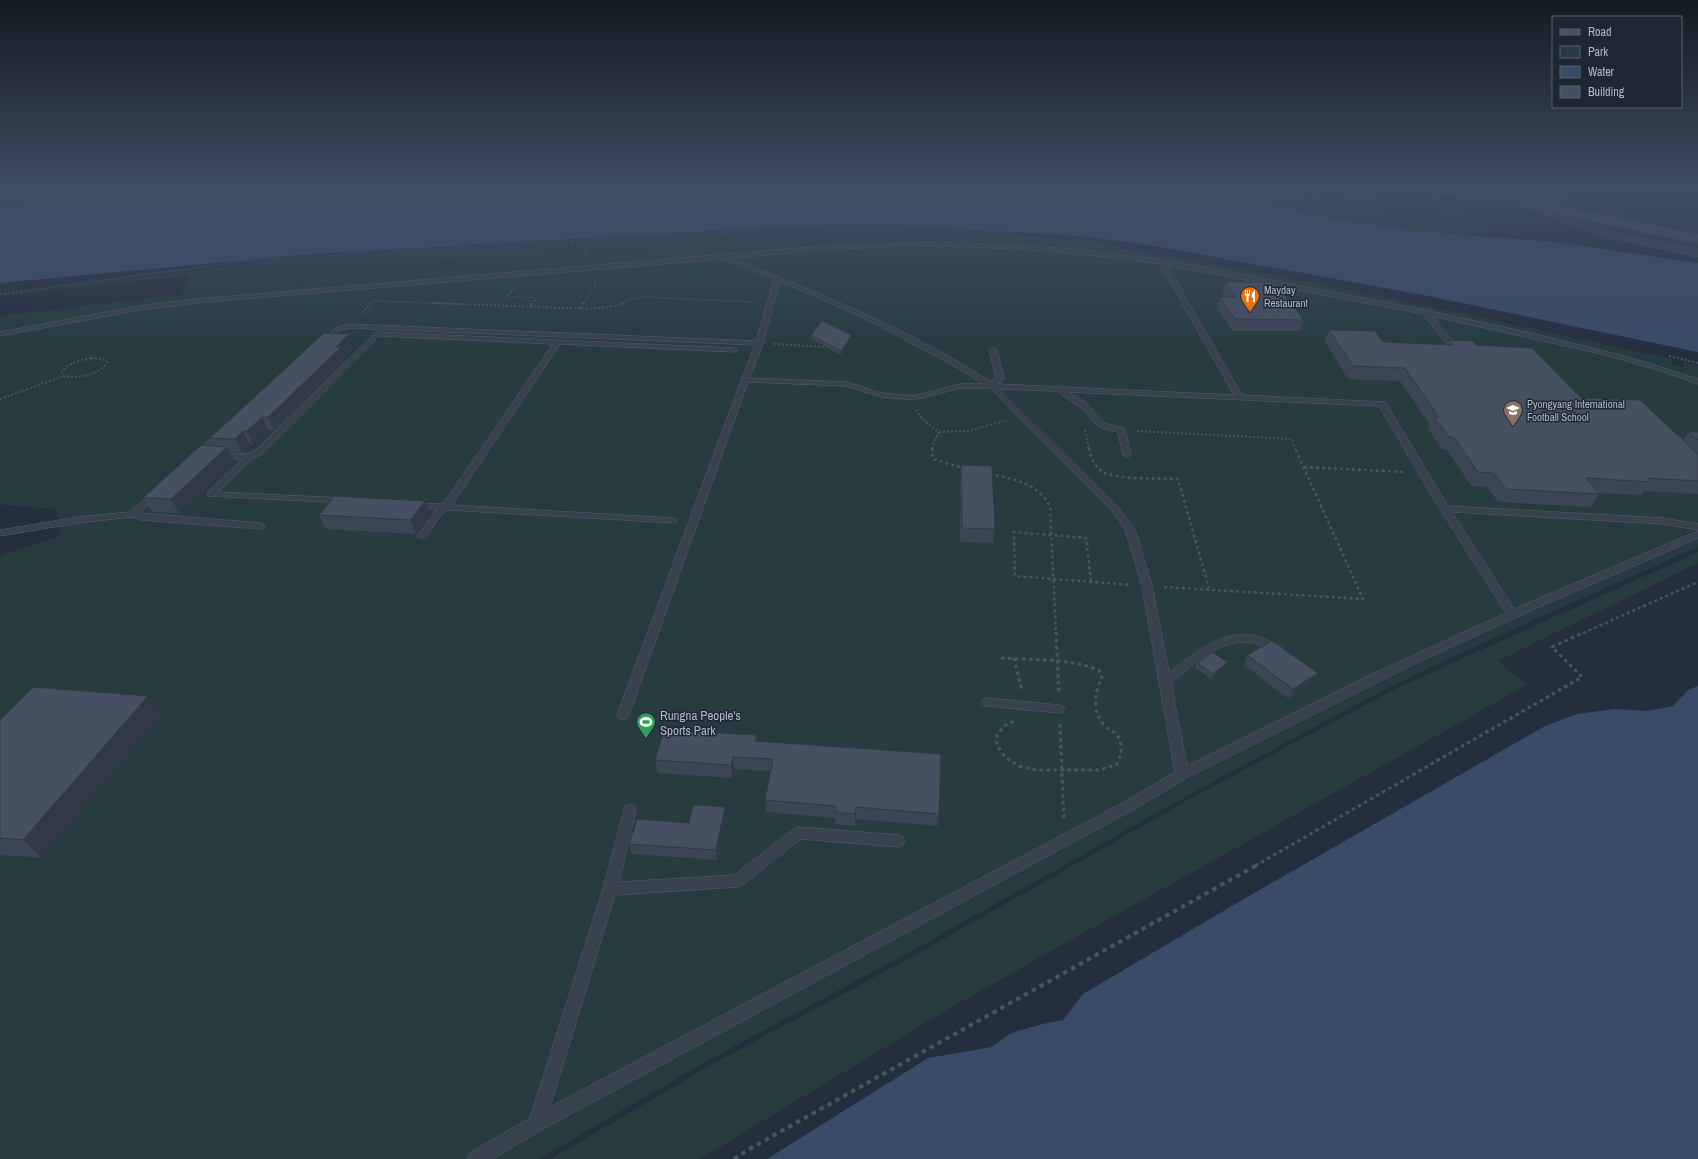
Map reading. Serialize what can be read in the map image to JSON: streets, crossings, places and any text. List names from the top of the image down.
{
  "places": {
    "restaurant": ["Mayday Restaurant"],
    "school or university": ["Pyongyang International Football School"],
    "sports": ["Rungna People's Sports Park"]
  },
  "legend": [
    "Road",
    "Park",
    "Water",
    "Building"
  ]
}
